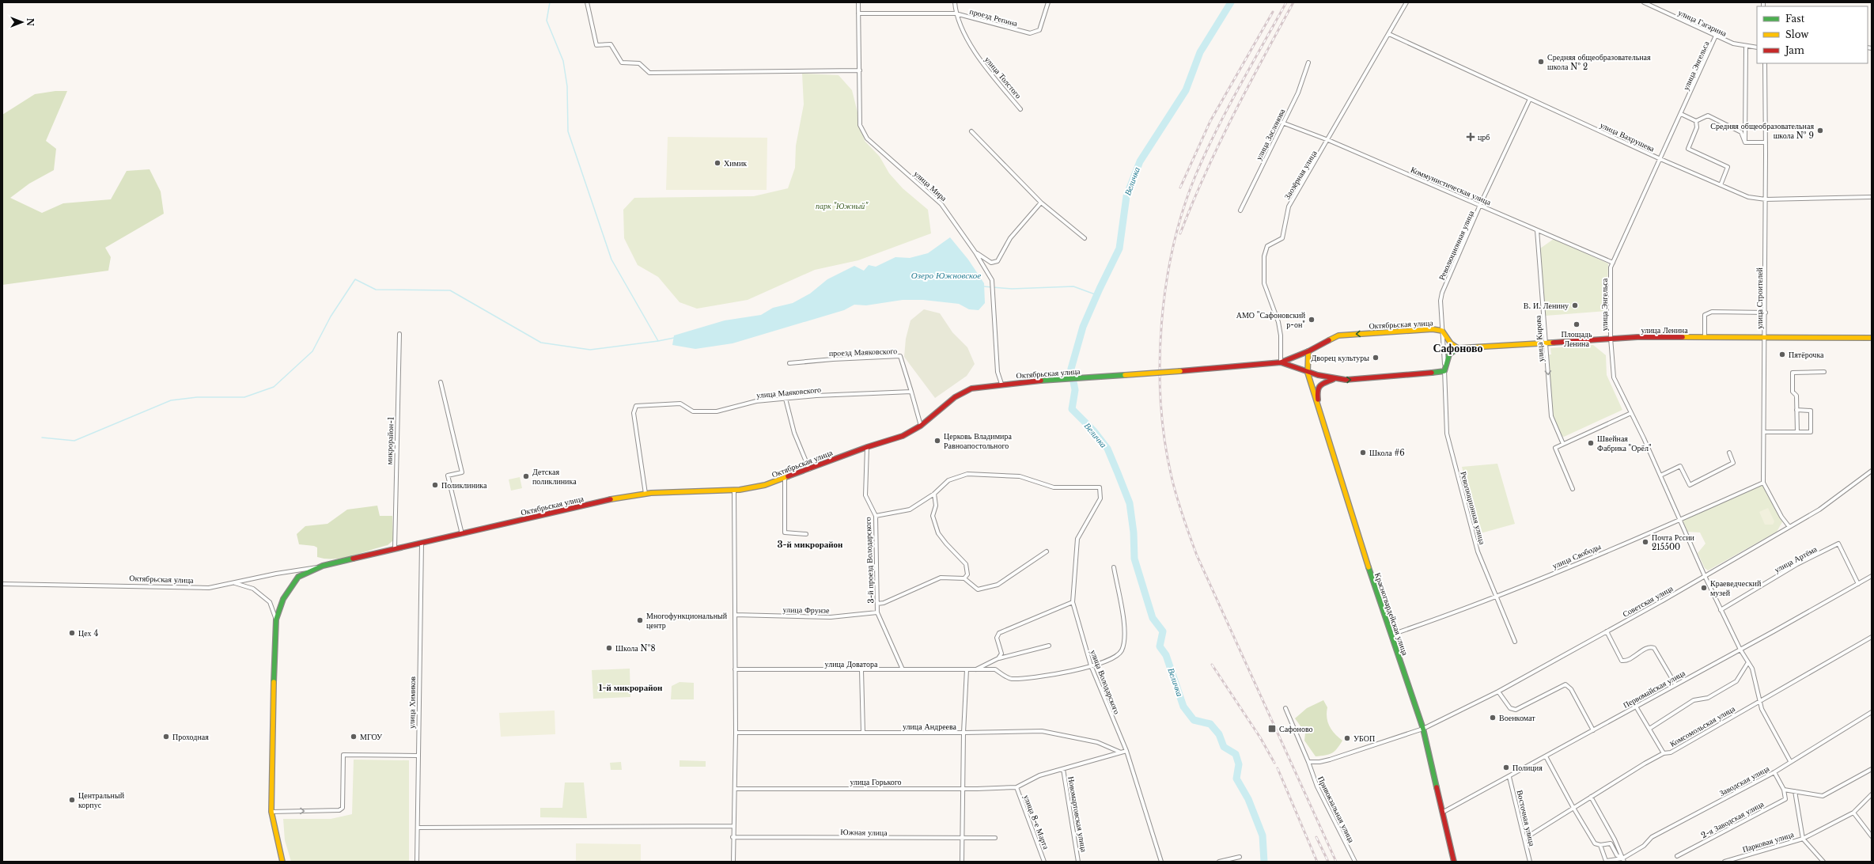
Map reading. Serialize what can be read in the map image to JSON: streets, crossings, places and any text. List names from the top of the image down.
{
  "streets": {
    "main road": ["Октябрьская улица", "улица Ленина", "Красногвардейская улица"],
    "street": [
      "проезд Репина",
      "улица Гагарина",
      "улица Энгельса",
      "улица Толстого",
      "улица Заслонова",
      "улица Вахрушева",
      "Заозёрная улица",
      "улица Мира",
      "Коммунистическая улица",
      "Революционная улица",
      "улица Строителей",
      "улица Кирова",
      "проезд Маяковского",
      "улица Маяковского",
      "микрорайон-1",
      "улица Свободы",
      "улица Артёма",
      "3-й проезд Володарского",
      "Советская улица",
      "улица Фрунзе",
      "улица Доватора",
      "улица Володарского",
      "Первомайская улица",
      "улица Химиков",
      "улица Андреева",
      "Комсомольская улица",
      "Заводская улица",
      "улица Горького",
      "Привокзальная улица",
      "Новомартовская улица",
      "Восточная улица",
      "2-я Заводская улица",
      "улица 8-е Марта",
      "Южная улица",
      "Парковая улица"
    ]
  },
  "crossings": [
    ["проезд Репина", "улица Толстого"],
    ["проезд Репина", "улица Мира"],
    ["улица Гагарина", "улица Энгельса"],
    ["улица Энгельса", "улица Вахрушева"],
    ["улица Энгельса", "Коммунистическая улица"],
    ["улица Энгельса", "улица Ленина"],
    ["улица Энгельса", "улица Свободы"],
    ["улица Энгельса", "улица Артёма"],
    ["улица Энгельса", "Советская улица"],
    ["улица Энгельса", "Первомайская улица"],
    ["улица Энгельса", "Комсомольская улица"],
    ["улица Энгельса", "Заводская улица"],
    ["улица Заслонова", "Коммунистическая улица"],
    ["улица Вахрушева", "Заозёрная улица"],
    ["улица Вахрушева", "Революционная улица"],
    ["улица Вахрушева", "улица Строителей"],
    ["Заозёрная улица", "Коммунистическая улица"],
    ["Заозёрная улица", "Октябрьская улица"],
    ["улица Мира", "Октябрьская улица"],
    ["Коммунистическая улица", "Революционная улица"],
    ["Коммунистическая улица", "улица Кирова"],
    ["Революционная улица", "Октябрьская улица"],
    ["Революционная улица", "улица Свободы"],
    ["улица Строителей", "улица Ленина"],
    ["улица Строителей", "улица Свободы"],
    ["улица Строителей", "Советская улица"],
    ["Октябрьская улица", "улица Ленина"],
    ["Октябрьская улица", "улица Маяковского"],
    ["Октябрьская улица", "микрорайон-1"],
    ["Октябрьская улица", "3-й проезд Володарского"],
    ["Октябрьская улица", "Красногвардейская улица"],
    ["Октябрьская улица", "улица Химиков"],
    ["улица Ленина", "улица Кирова"],
    ["проезд Маяковского", "улица Маяковского"],
    ["улица Свободы", "Красногвардейская улица"],
    ["улица Артёма", "Первомайская улица"],
    ["3-й проезд Володарского", "улица Фрунзе"],
    ["3-й проезд Володарского", "улица Доватора"],
    ["Советская улица", "Красногвардейская улица"],
    ["Красногвардейская улица", "Первомайская улица"],
    ["улица Доватора", "улица Володарского"],
    ["Первомайская улица", "Восточная улица"],
    ["Комсомольская улица", "Восточная улица"],
    ["улица Горького", "улица 8-е Марта"]
  ],
  "one_way": ["улица Кирова"],
  "districts": ["Сафоново", "3-й микрорайон", "1-й микрорайон"],
  "water": ["Величка", "Озеро Южновское"],
  "parks": ["парк \"Южный\""],
  "places": {
    "other": [
      "Средняя общеобразовательная школа № 2",
      "Средняя общеобразовательная школа № 9",
      "Химик",
      "В. И. Ленину",
      "АМО \"Сафоновский р-он\"",
      "Площадь Ленина",
      "Пятёрочка",
      "Дворец культуры",
      "Церковь Владимира Равноапостольного",
      "Швейная Фабрика \"Орёл\"",
      "Школа #6",
      "Детская поликлиника",
      "Поликлиника",
      "Почта Рссии 215500",
      "Краеведческий музей",
      "Многофункциональный центр",
      "Цех 4",
      "Школа №8",
      "Военкомат",
      "Проходная",
      "МГОУ",
      "УБОП",
      "Полиция",
      "Центральный корпус"
    ],
    "health": ["црб"],
    "transit": ["Сафоново"]
  },
  "legend": ["Fast", "Slow", "Jam"],
  "north": "right"
}
